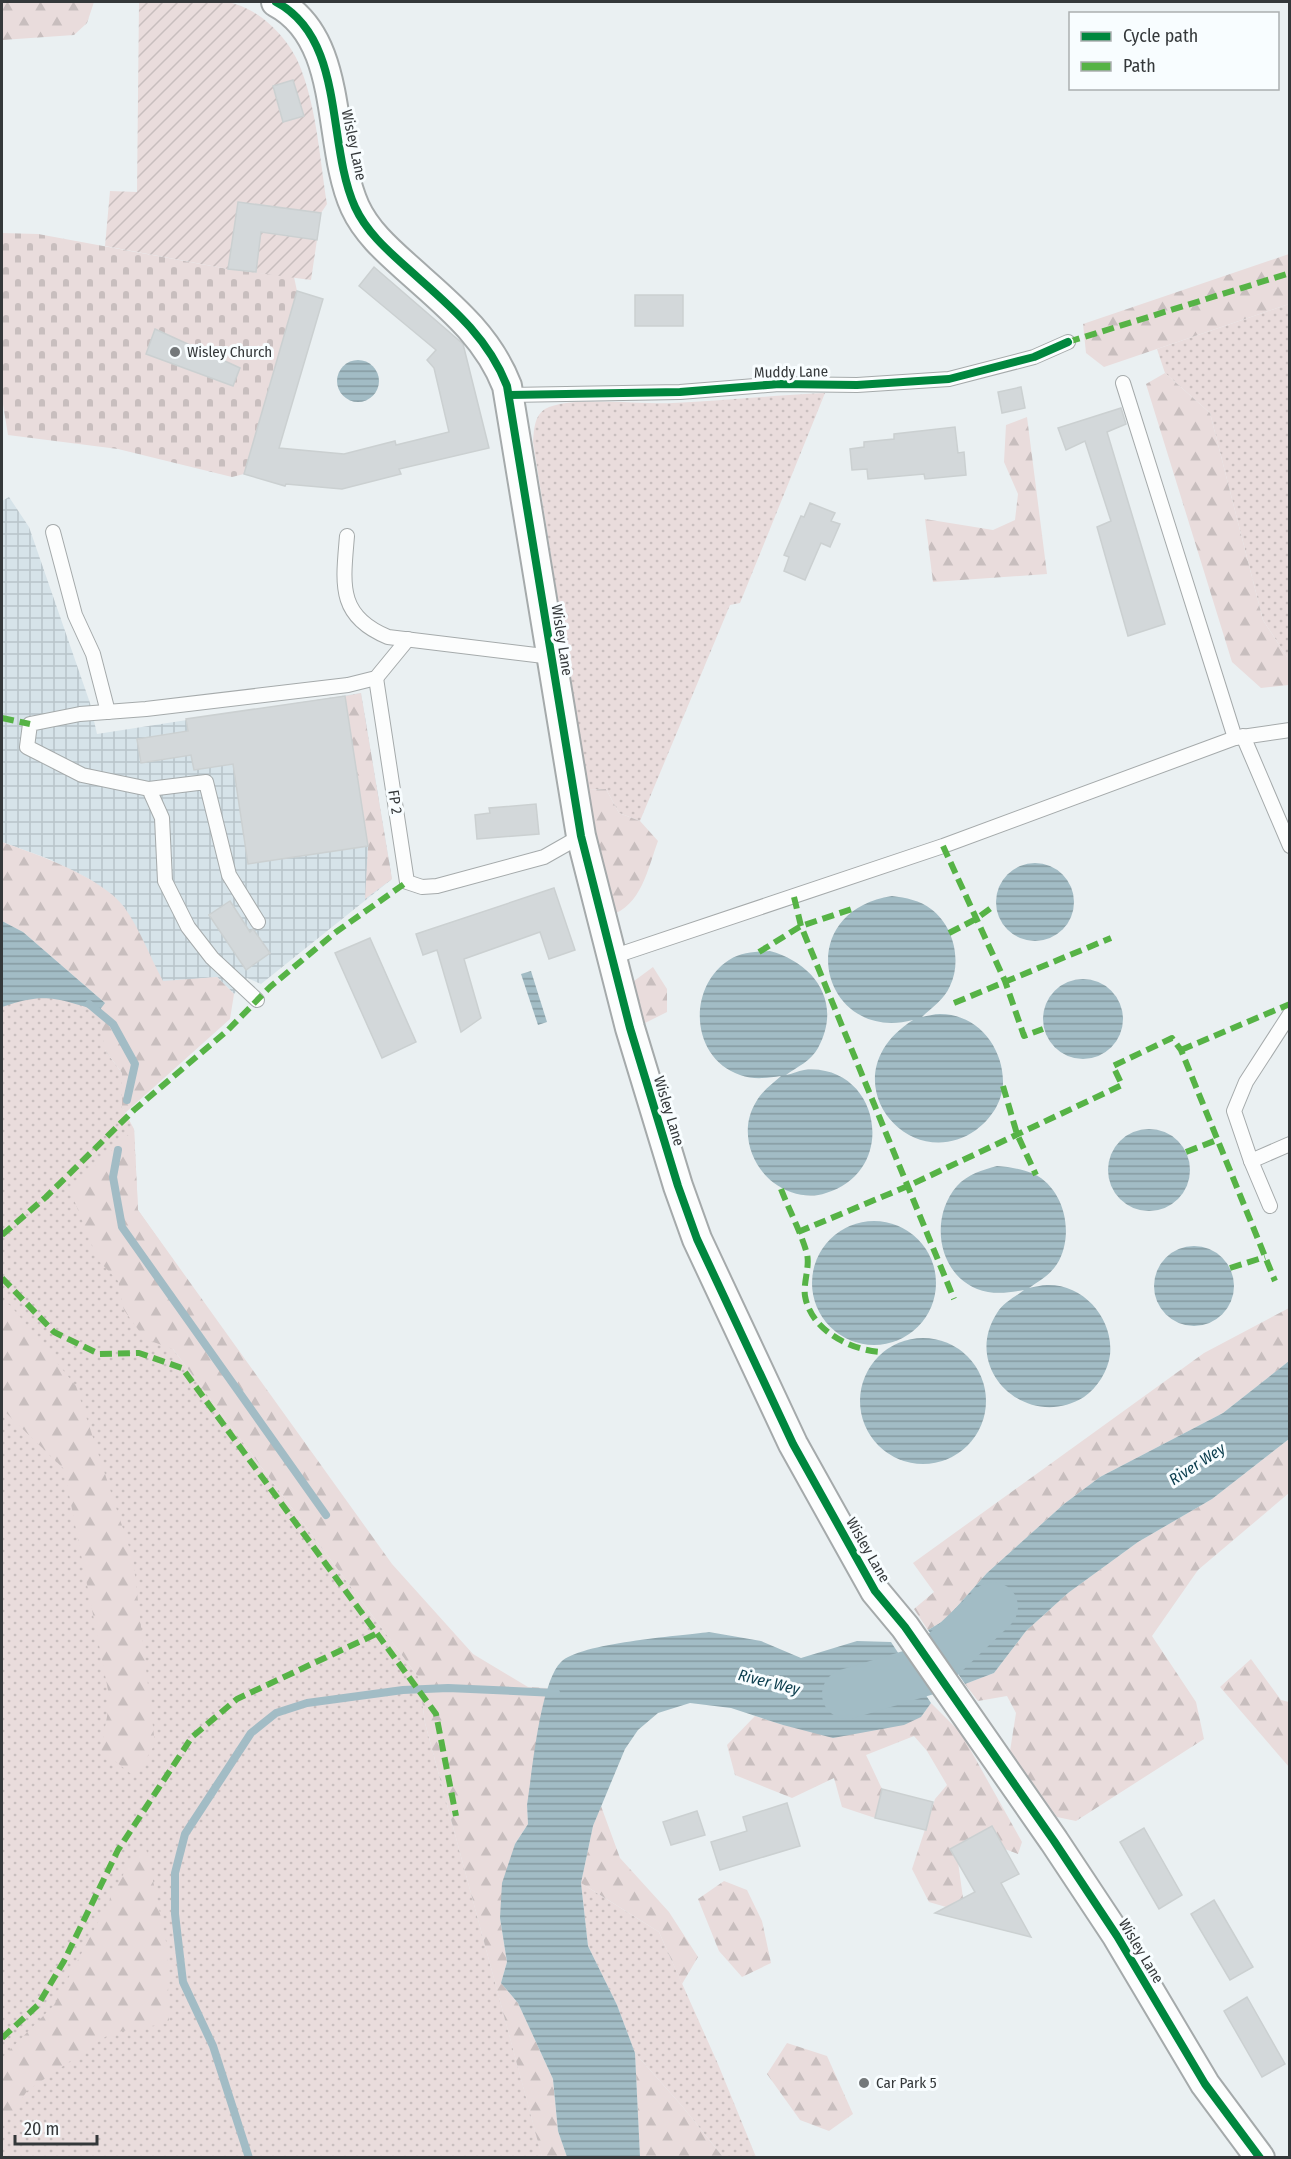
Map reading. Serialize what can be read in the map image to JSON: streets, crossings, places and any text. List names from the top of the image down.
{
  "streets": {
    "street": ["Wisley Lane"],
    "lane": ["Muddy Lane", "FP 2"]
  },
  "crossings": [
    ["Wisley Lane", "Muddy Lane"],
    ["Wisley Lane", "FP 2"]
  ],
  "water": ["River Wey"],
  "places": ["Wisley Church", "Car Park 5"],
  "legend": ["Cycle path", "Path"],
  "scale_bar": "20 m"
}
